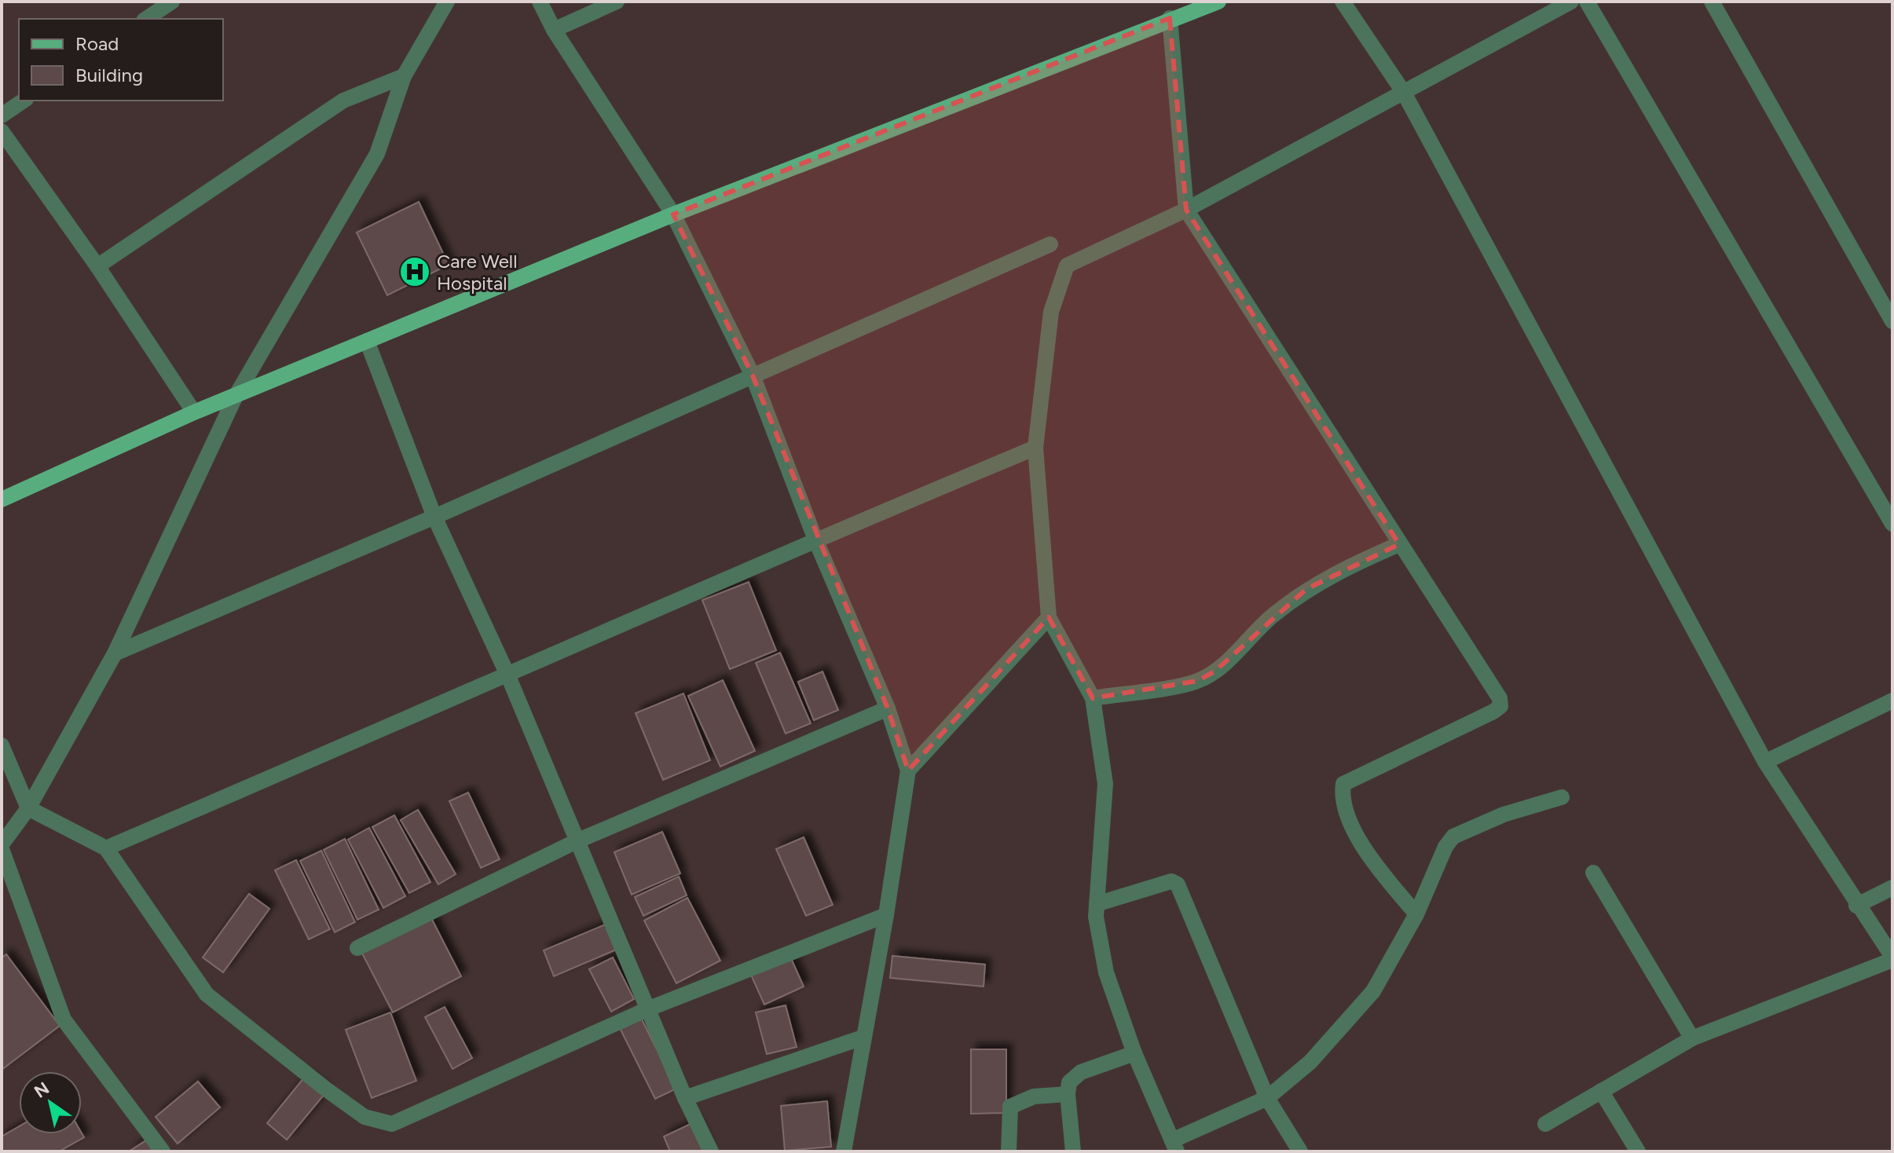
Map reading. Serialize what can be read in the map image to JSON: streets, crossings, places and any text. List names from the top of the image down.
{
  "places": {
    "hospital": ["Care Well Hospital"]
  },
  "legend": ["Road", "Building"],
  "north": "top left"
}
